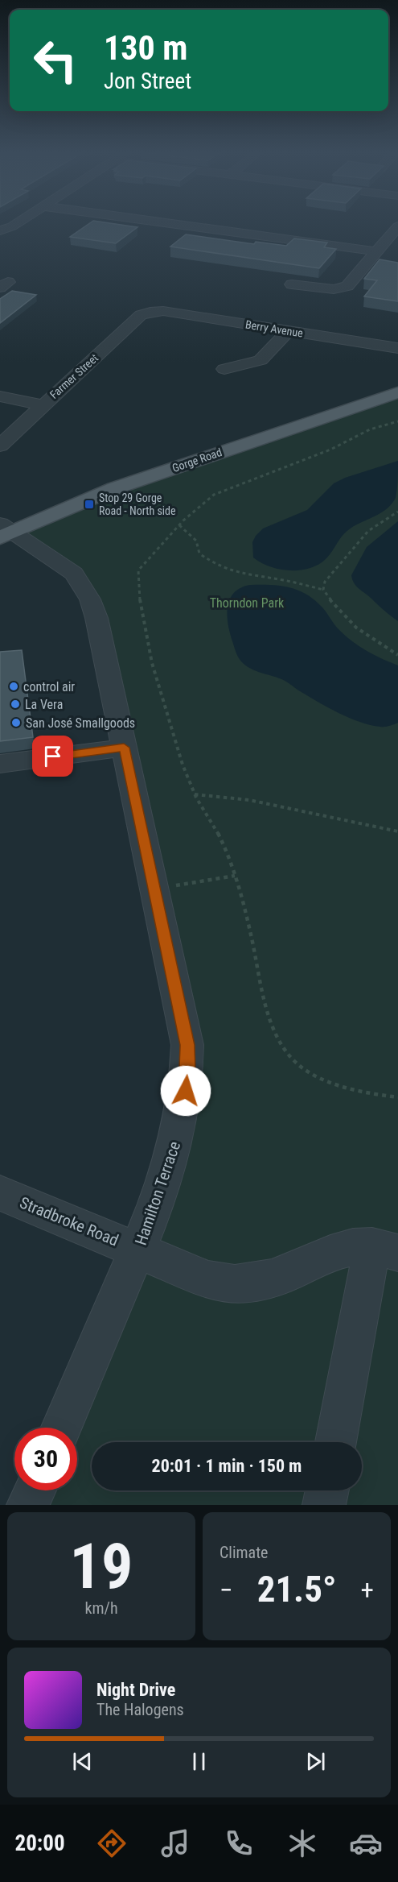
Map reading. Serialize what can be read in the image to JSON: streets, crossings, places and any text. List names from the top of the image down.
{
  "streets": {
    "main road": ["Gorge Road"],
    "street": [
      "Berry Avenue",
      "Farmer Street",
      "Hamilton Terrace",
      "Stradbroke Road"
    ]
  },
  "crossings": [
    ["Berry Avenue", "Farmer Street"],
    ["Gorge Road", "Hamilton Terrace"],
    ["Hamilton Terrace", "Stradbroke Road"]
  ],
  "parks": ["Thorndon Park"],
  "places": {
    "transit": ["Stop 29 Gorge Road - North side"],
    "other": ["control air", "La Vera", "San José Smallgoods"]
  },
  "page": {
    "turn": ["130 m", "Jon Street"],
    "limit": "30",
    "trip": "20:01 · 1 min · 150 m",
    "tile": [
      ["19", "km/h"],
      "Climate"
    ],
    "heat": ["−", "21.5°", "+"],
    "song": ["Night Drive", "The Halogens"],
    "tabs": "20:00"
  }
}
